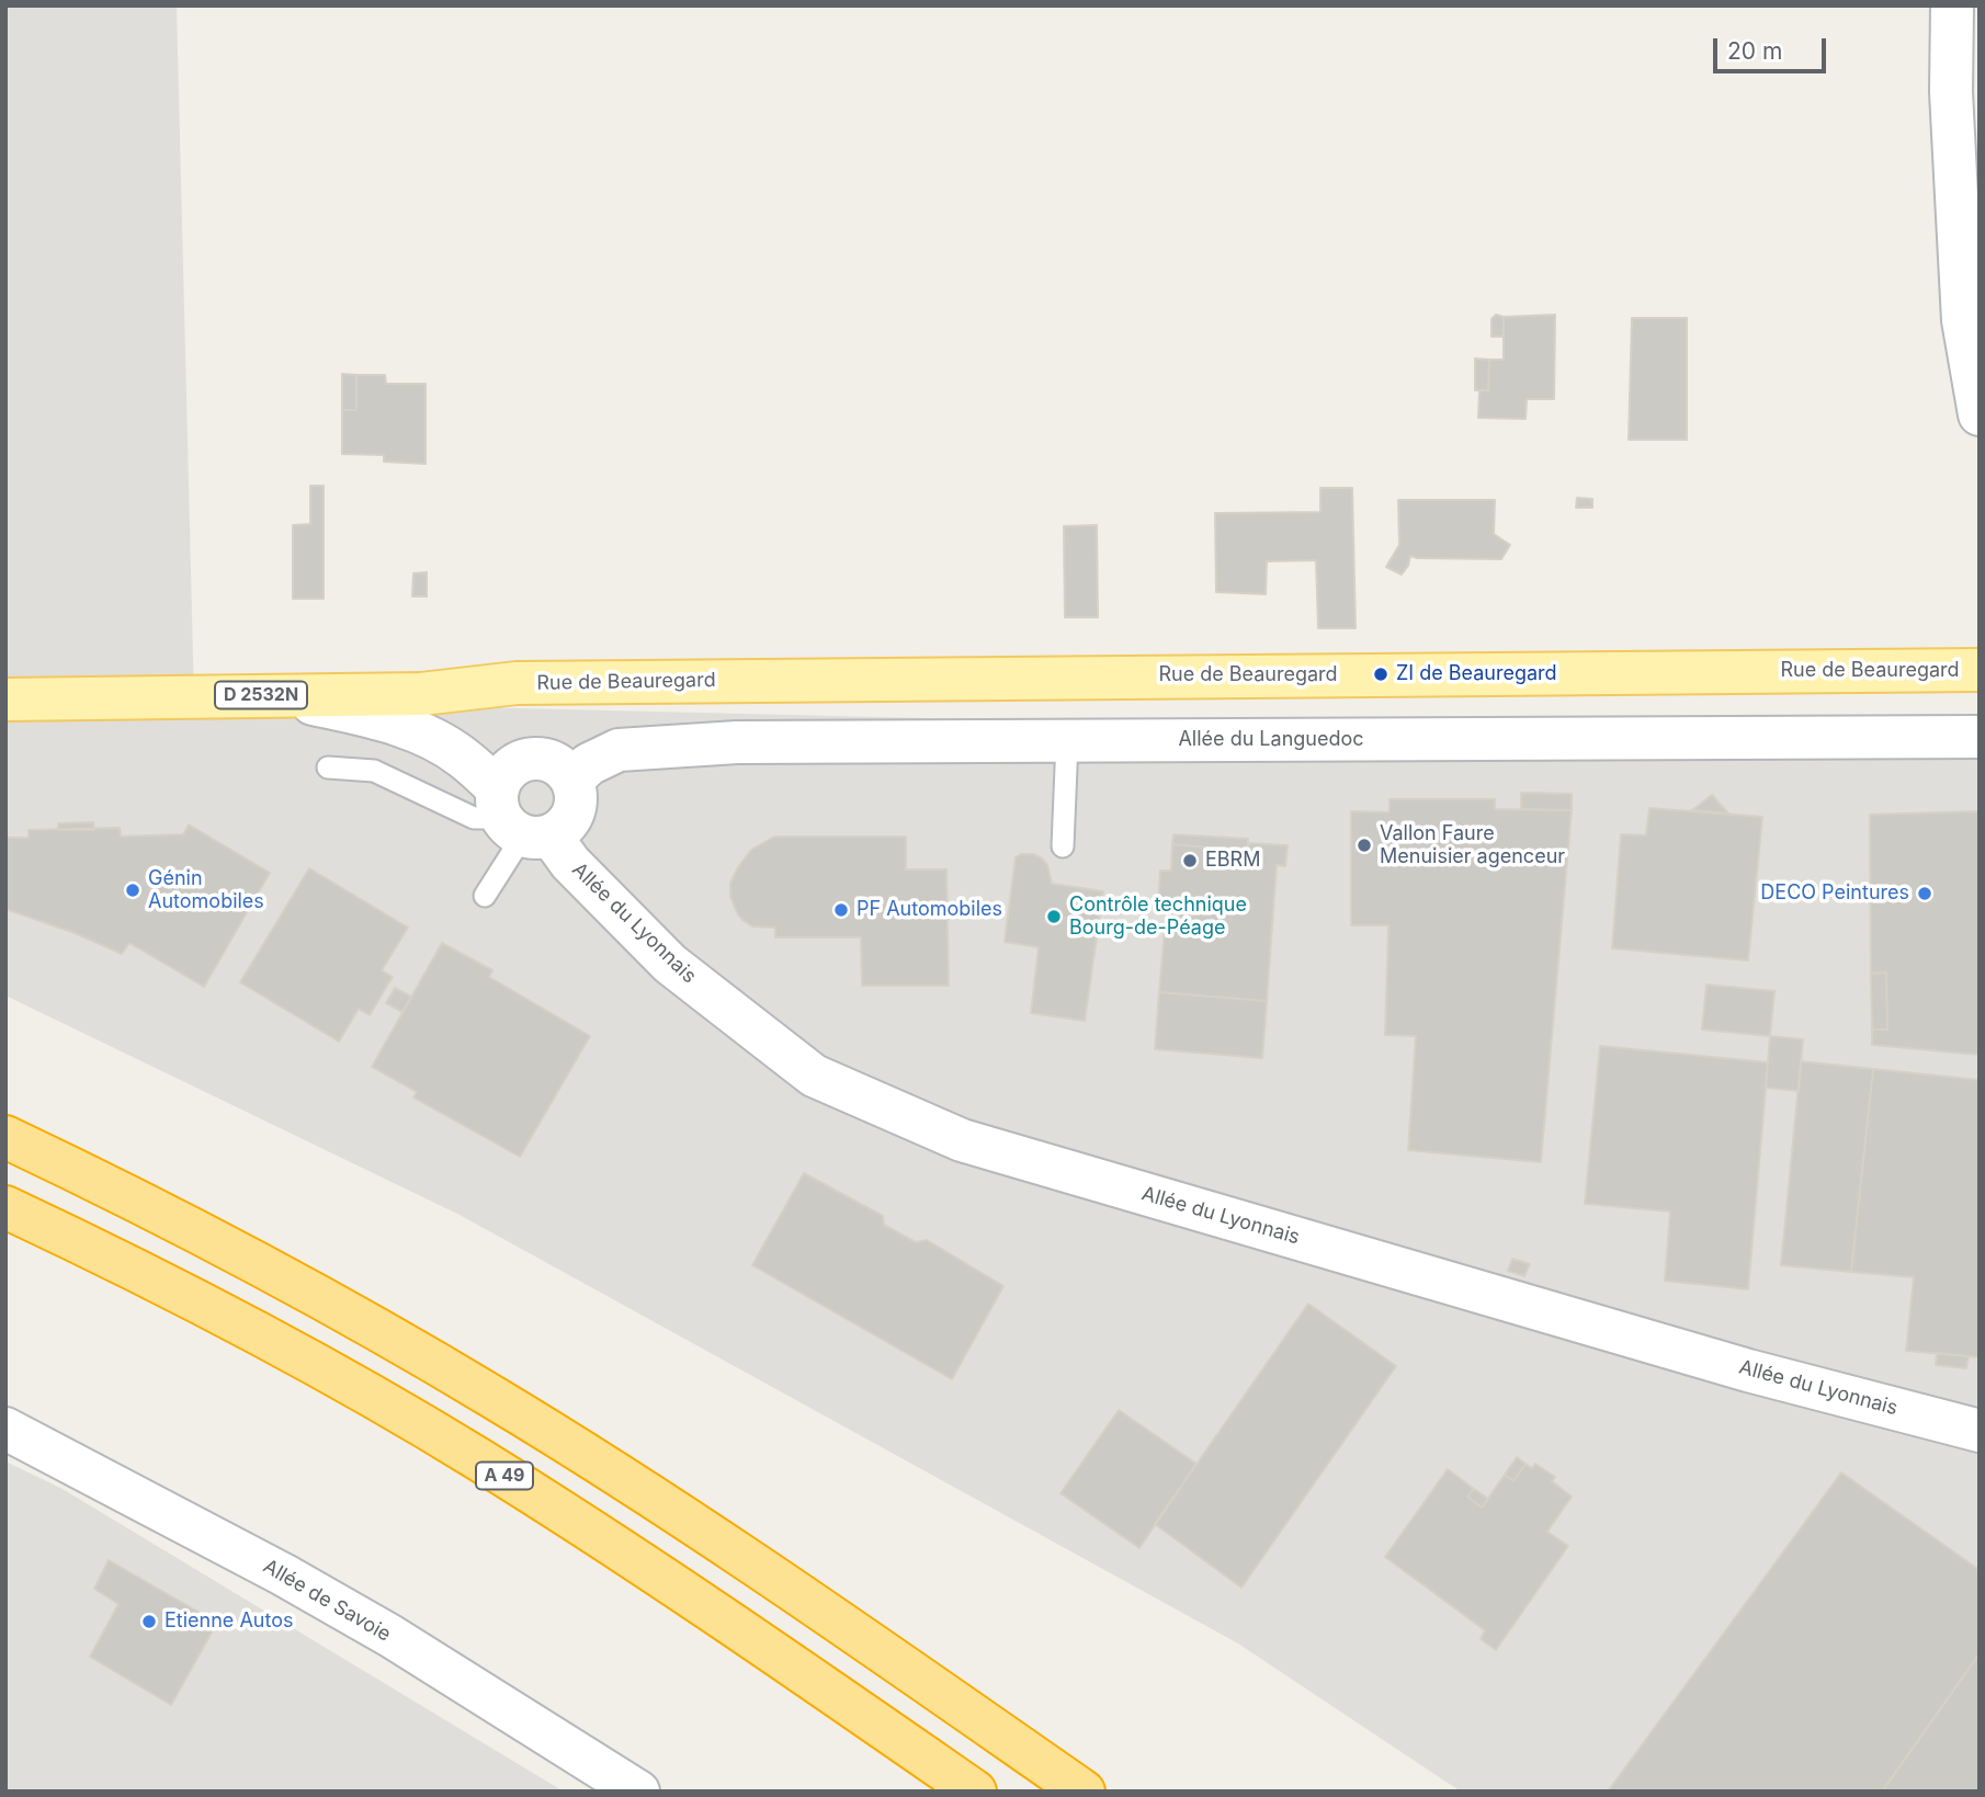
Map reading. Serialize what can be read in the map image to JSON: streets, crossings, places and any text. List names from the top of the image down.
{
  "streets": {
    "highway": ["A 49"],
    "main road": ["Rue de Beauregard", "D 2532N"],
    "street": ["Allée du Languedoc", "Allée du Lyonnais", "Allée de Savoie"]
  },
  "crossings": [
    ["Rue de Beauregard", "Allée du Lyonnais"],
    ["Allée du Languedoc", "Allée du Lyonnais"]
  ],
  "places": [
    "ZI de Beauregard",
    "Vallon Faure Menuisier agenceur",
    "EBRM",
    "Génin Automobiles",
    "DECO Peintures",
    "PF Automobiles",
    "Contrôle technique Bourg-de-Péage",
    "Etienne Autos"
  ],
  "scale_bar": "20 m"
}
